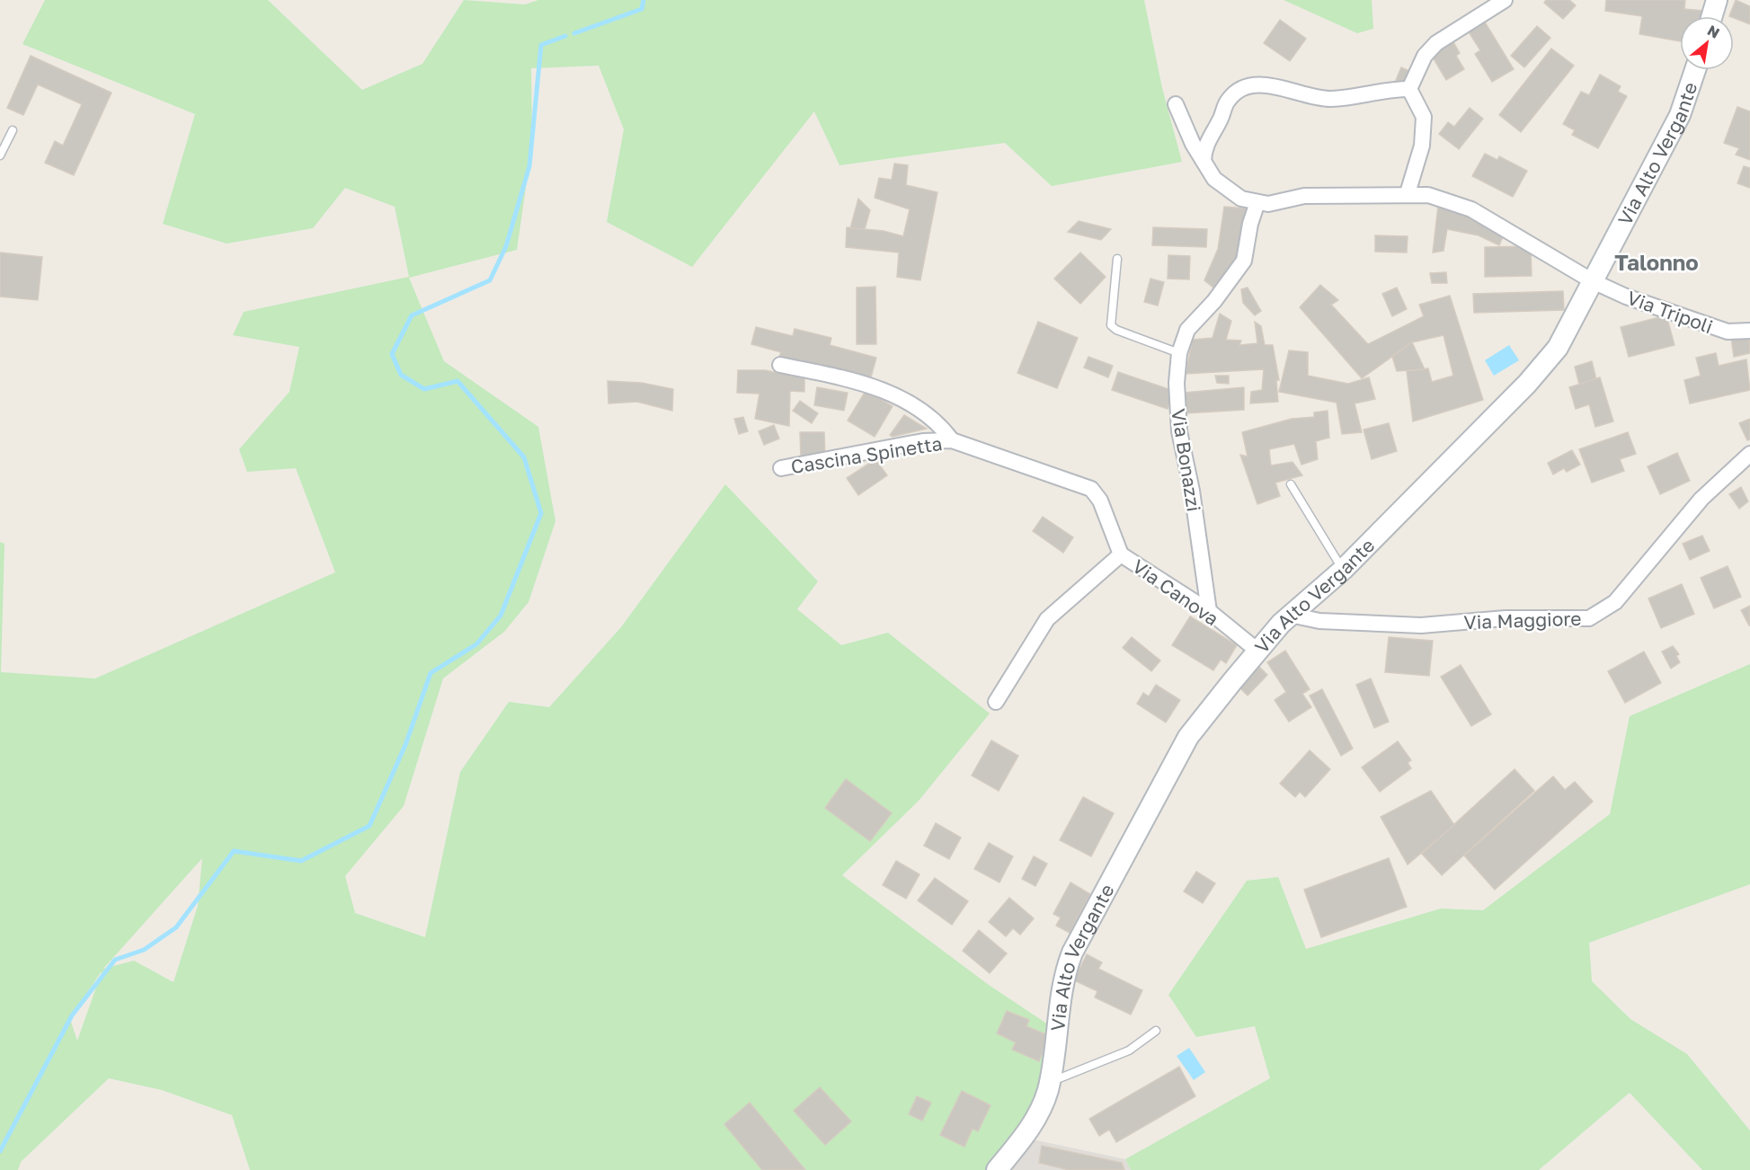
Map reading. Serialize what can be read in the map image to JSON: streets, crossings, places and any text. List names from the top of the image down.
{
  "streets": {
    "main road": ["Via Alto Vergante"],
    "street": [
      "Via Tripoli",
      "Cascina Spinetta",
      "Via Bonazzi",
      "Via Canova",
      "Via Maggiore"
    ]
  },
  "crossings": [
    ["Via Alto Vergante", "Via Tripoli"],
    ["Via Alto Vergante", "Via Canova"],
    ["Via Alto Vergante", "Via Maggiore"],
    ["Cascina Spinetta", "Via Canova"],
    ["Via Bonazzi", "Via Canova"]
  ],
  "districts": ["Talonno"],
  "north": "top right"
}
